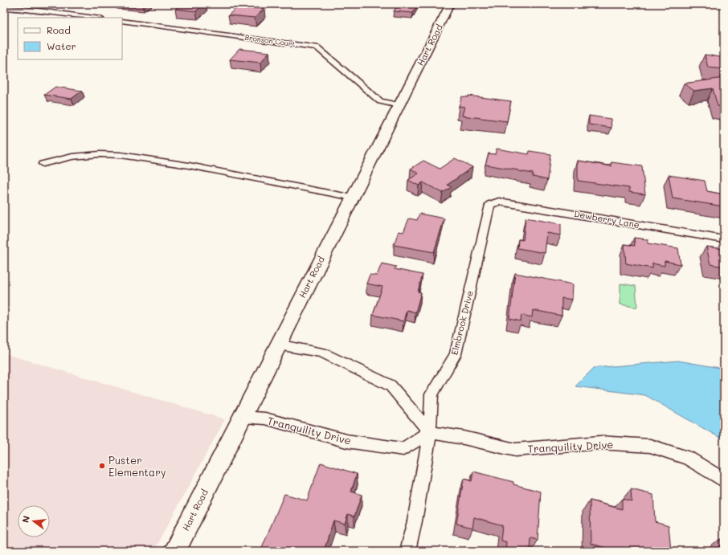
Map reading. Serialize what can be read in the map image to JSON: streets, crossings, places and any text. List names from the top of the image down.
{
  "streets": {
    "street": [
      "Bronson Court",
      "Hart Road",
      "Dewberry Lane",
      "Elmbrook Drive",
      "Tranquility Drive"
    ]
  },
  "crossings": [
    ["Bronson Court", "Hart Road"],
    ["Hart Road", "Tranquility Drive"],
    ["Dewberry Lane", "Elmbrook Drive"],
    ["Elmbrook Drive", "Tranquility Drive"]
  ],
  "places": ["Puster Elementary"],
  "legend": ["Road", "Water"],
  "north": "left"
}
